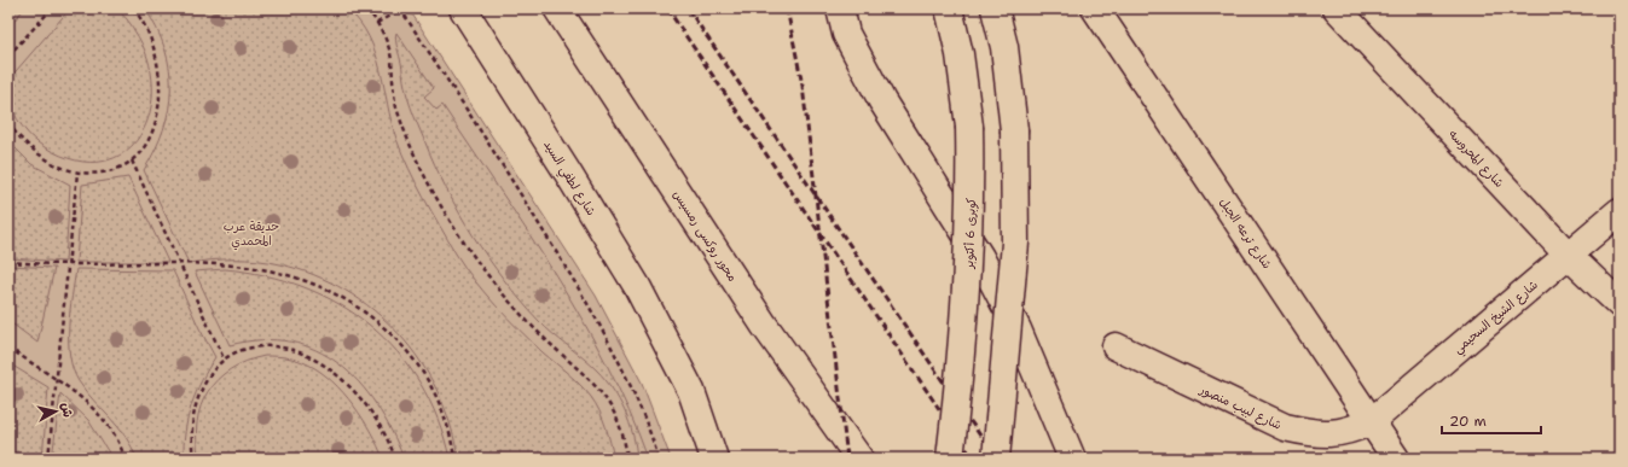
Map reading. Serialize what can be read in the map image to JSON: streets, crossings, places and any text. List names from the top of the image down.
{
  "streets": {
    "main road": [
      "شارع المحروسه",
      "شارع لطفي السيد",
      "كوبرى 6 أكتوبر",
      "شارع ترعه الجبل",
      "محور روكسى رمسيس",
      "شارع الشيخ السحيمي",
      "شارع لبيب منصور"
    ]
  },
  "crossings": [
    ["شارع المحروسه", "شارع الشيخ السحيمي"],
    ["شارع ترعه الجبل", "شارع الشيخ السحيمي"],
    ["شارع ترعه الجبل", "شارع لبيب منصور"],
    ["شارع الشيخ السحيمي", "شارع لبيب منصور"]
  ],
  "parks": ["حديقة عرب المحمدي"],
  "scale_bar": "20 m",
  "north": "right"
}
